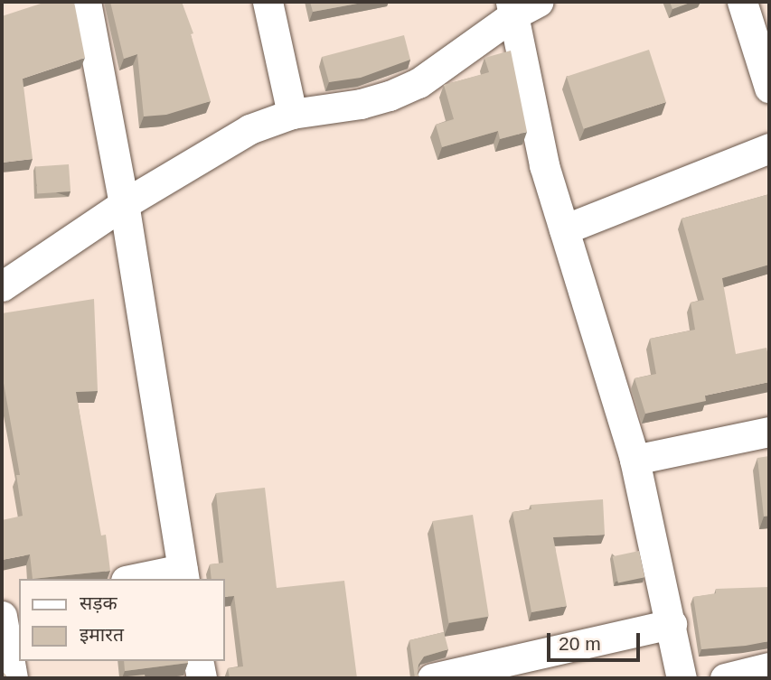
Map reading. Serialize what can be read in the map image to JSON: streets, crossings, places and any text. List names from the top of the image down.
{
  "legend": ["सड़क", "इमारत"],
  "scale_bar": "20 m"
}
